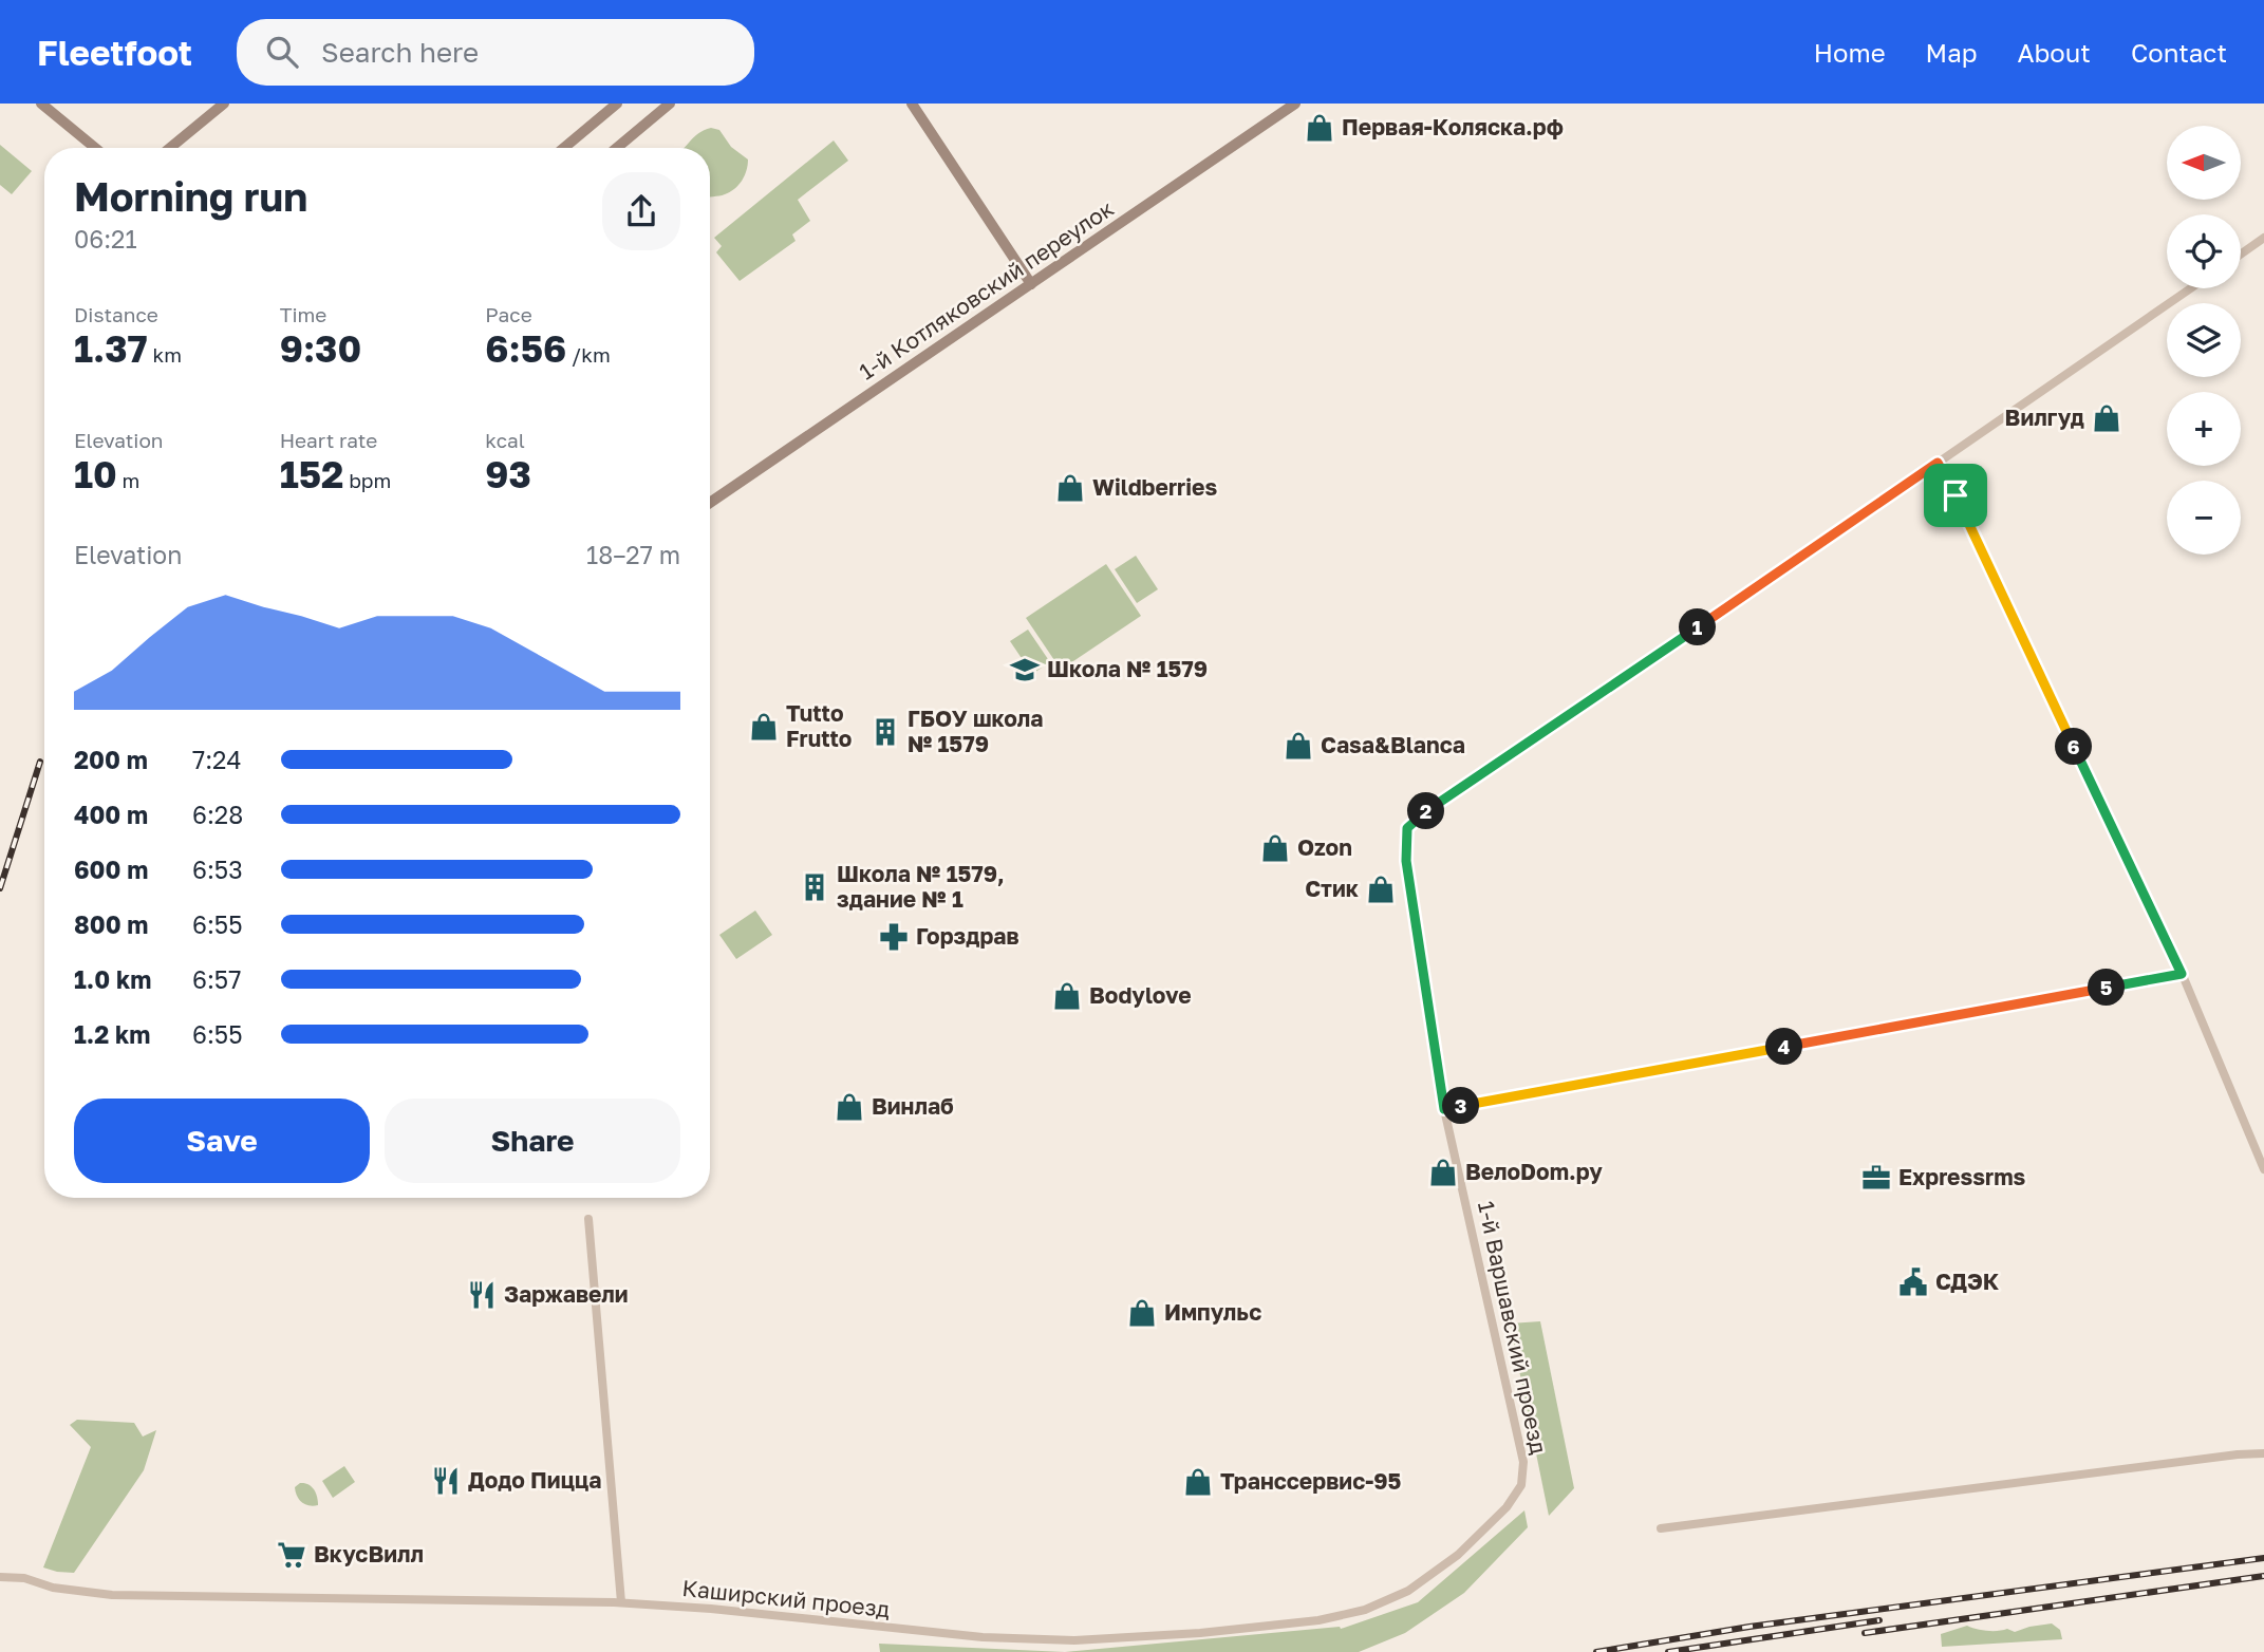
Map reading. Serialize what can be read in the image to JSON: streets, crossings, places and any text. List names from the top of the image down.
{
  "streets": {
    "street": ["1-й Котляковский переулок", "1-й Варшавский проезд", "Каширский проезд"]
  },
  "crossings": [
    ["1-й Варшавский проезд", "Каширский проезд"]
  ],
  "places": {
    "shop": [
      "Первая-Коляска.рф",
      "Вилгуд",
      "Wildberries",
      "Tutto Frutto",
      "Casa&Blanca",
      "Ozon",
      "Стик",
      "Bodylove",
      "Винлаб",
      "ВелоDom.ру",
      "Импульс",
      "Транссервис-95"
    ],
    "school or university": ["Школа № 1579"],
    "building": ["ГБОУ школа № 1579", "Школа № 1579, здание № 1"],
    "pharmacy": ["Горздрав"],
    "office": ["Expressrms"],
    "public building": ["СДЭК"],
    "restaurant": ["Заржавели", "Додо Пицца"],
    "supermarket": ["ВкусВилл"]
  },
  "north": "left",
  "page": {
    "header": "Fleetfoot",
    "search": "Search here",
    "nav": [
      "Home",
      "Map",
      "About",
      "Contact"
    ],
    "map_buttons": ["+", "−"],
    "heading": ["Morning run", "06:21"],
    "stats": [
      ["Distance", "1.37 km"],
      ["Time", "9:30"],
      ["Pace", "6:56 /km"],
      ["Elevation", "10 m"],
      ["Heart rate", "152 bpm"],
      ["kcal", "93"]
    ],
    "chart": ["Elevation", "18–27 m"],
    "pins": [
      "1",
      "6",
      "2",
      "5",
      "4",
      "3"
    ],
    "list": [
      {
        "name": "200 m",
        "note": "7:24"
      },
      {
        "name": "400 m",
        "note": "6:28"
      },
      {
        "name": "600 m",
        "note": "6:53"
      },
      {
        "name": "800 m",
        "note": "6:55"
      },
      {
        "name": "1.0 km",
        "note": "6:57"
      },
      {
        "name": "1.2 km",
        "note": "6:55"
      }
    ],
    "buttons": ["Save", "Share"]
  }
}
